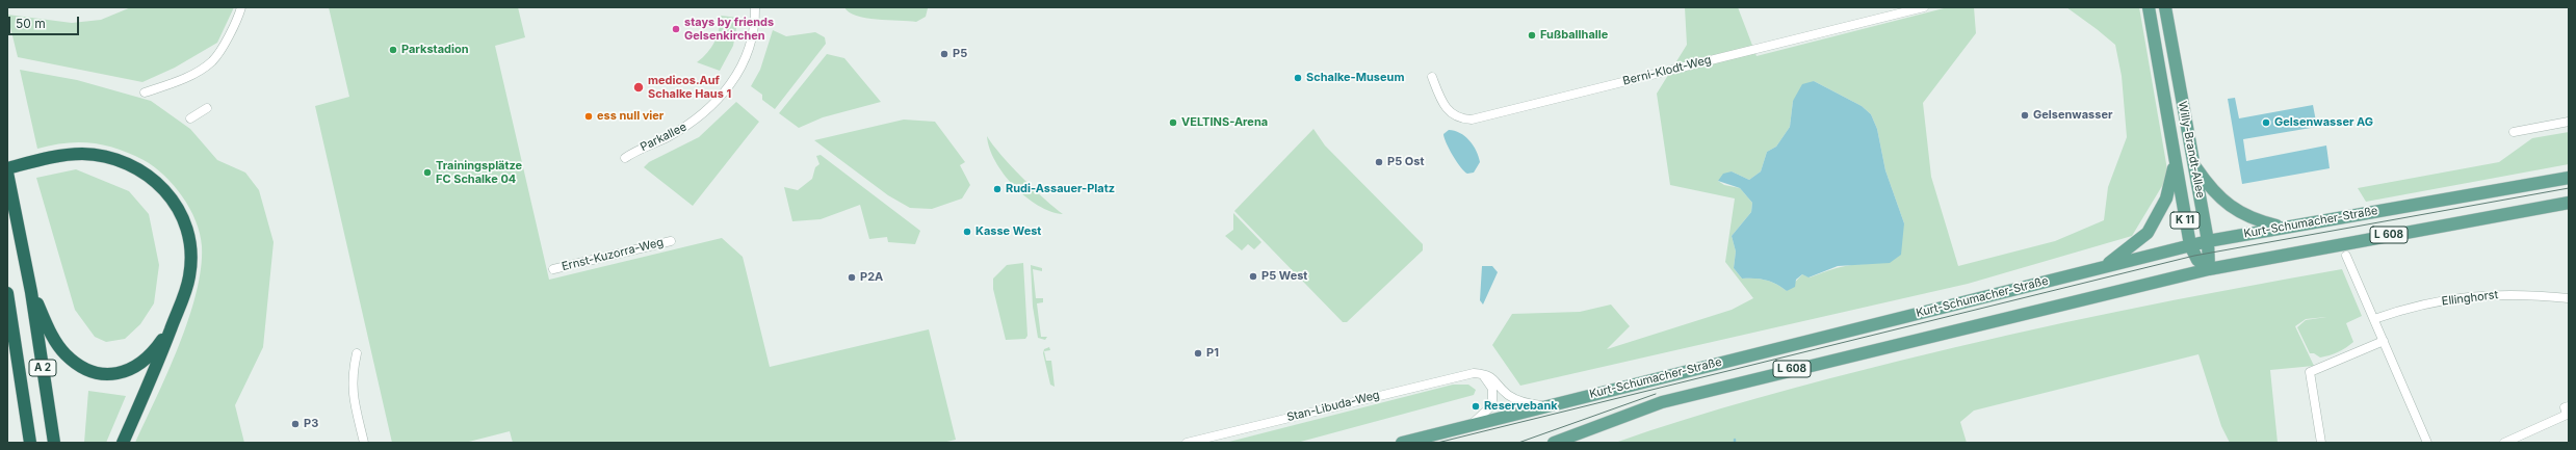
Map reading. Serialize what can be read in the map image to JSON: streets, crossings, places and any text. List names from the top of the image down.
{
  "streets": {
    "highway": ["A 2"],
    "main road": [
      "Willy-Brandt-Allee",
      "K 11",
      "Kurt-Schumacher-Straße",
      "L 608"
    ],
    "street": [
      "Berni-Klodt-Weg",
      "Parkallee",
      "Ernst-Kuzorra-Weg",
      "Ellinghorst",
      "Stan-Libuda-Weg"
    ]
  },
  "crossings": [
    ["Willy-Brandt-Allee", "Kurt-Schumacher-Straße"],
    ["Willy-Brandt-Allee", "L 608"]
  ],
  "places": [
    "stays by friends Gelsenkirchen",
    "Fußballhalle",
    "Parkstadion",
    "P5",
    "Schalke-Museum",
    "medicos.Auf Schalke Haus 1",
    "Gelsenwasser",
    "ess null vier",
    "VELTINS-Arena",
    "Gelsenwasser AG",
    "P5 Ost",
    "Trainingsplätze FC Schalke 04",
    "Rudi-Assauer-Platz",
    "Kasse West",
    "P5 West",
    "P2A",
    "P1",
    "Reservebank",
    "P3"
  ],
  "scale_bar": "50 m"
}
